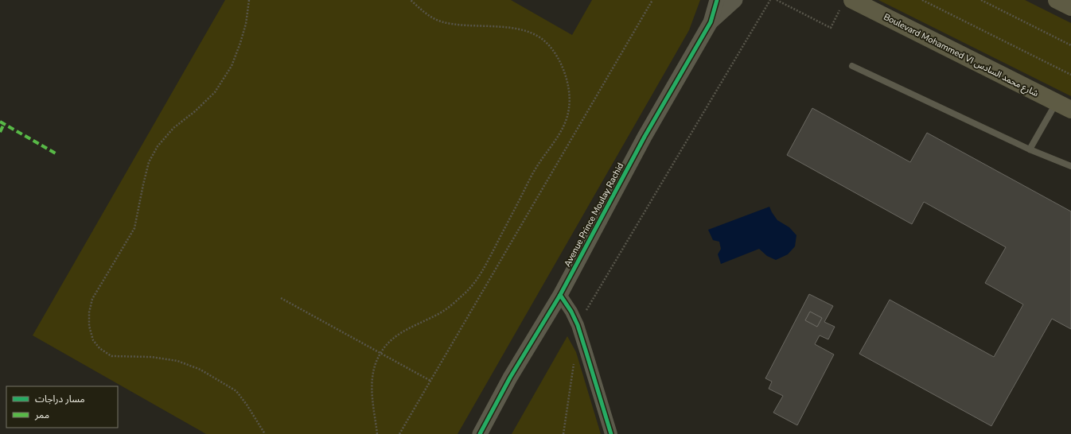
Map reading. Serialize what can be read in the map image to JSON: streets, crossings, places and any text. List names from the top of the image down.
{
  "streets": {
    "main road": ["Boulevard Mohammed VI شارع محمد السادس"],
    "street": ["Avenue Prince Moulay Rachid"]
  },
  "legend": ["مسار دراجات", "ممر"]
}
